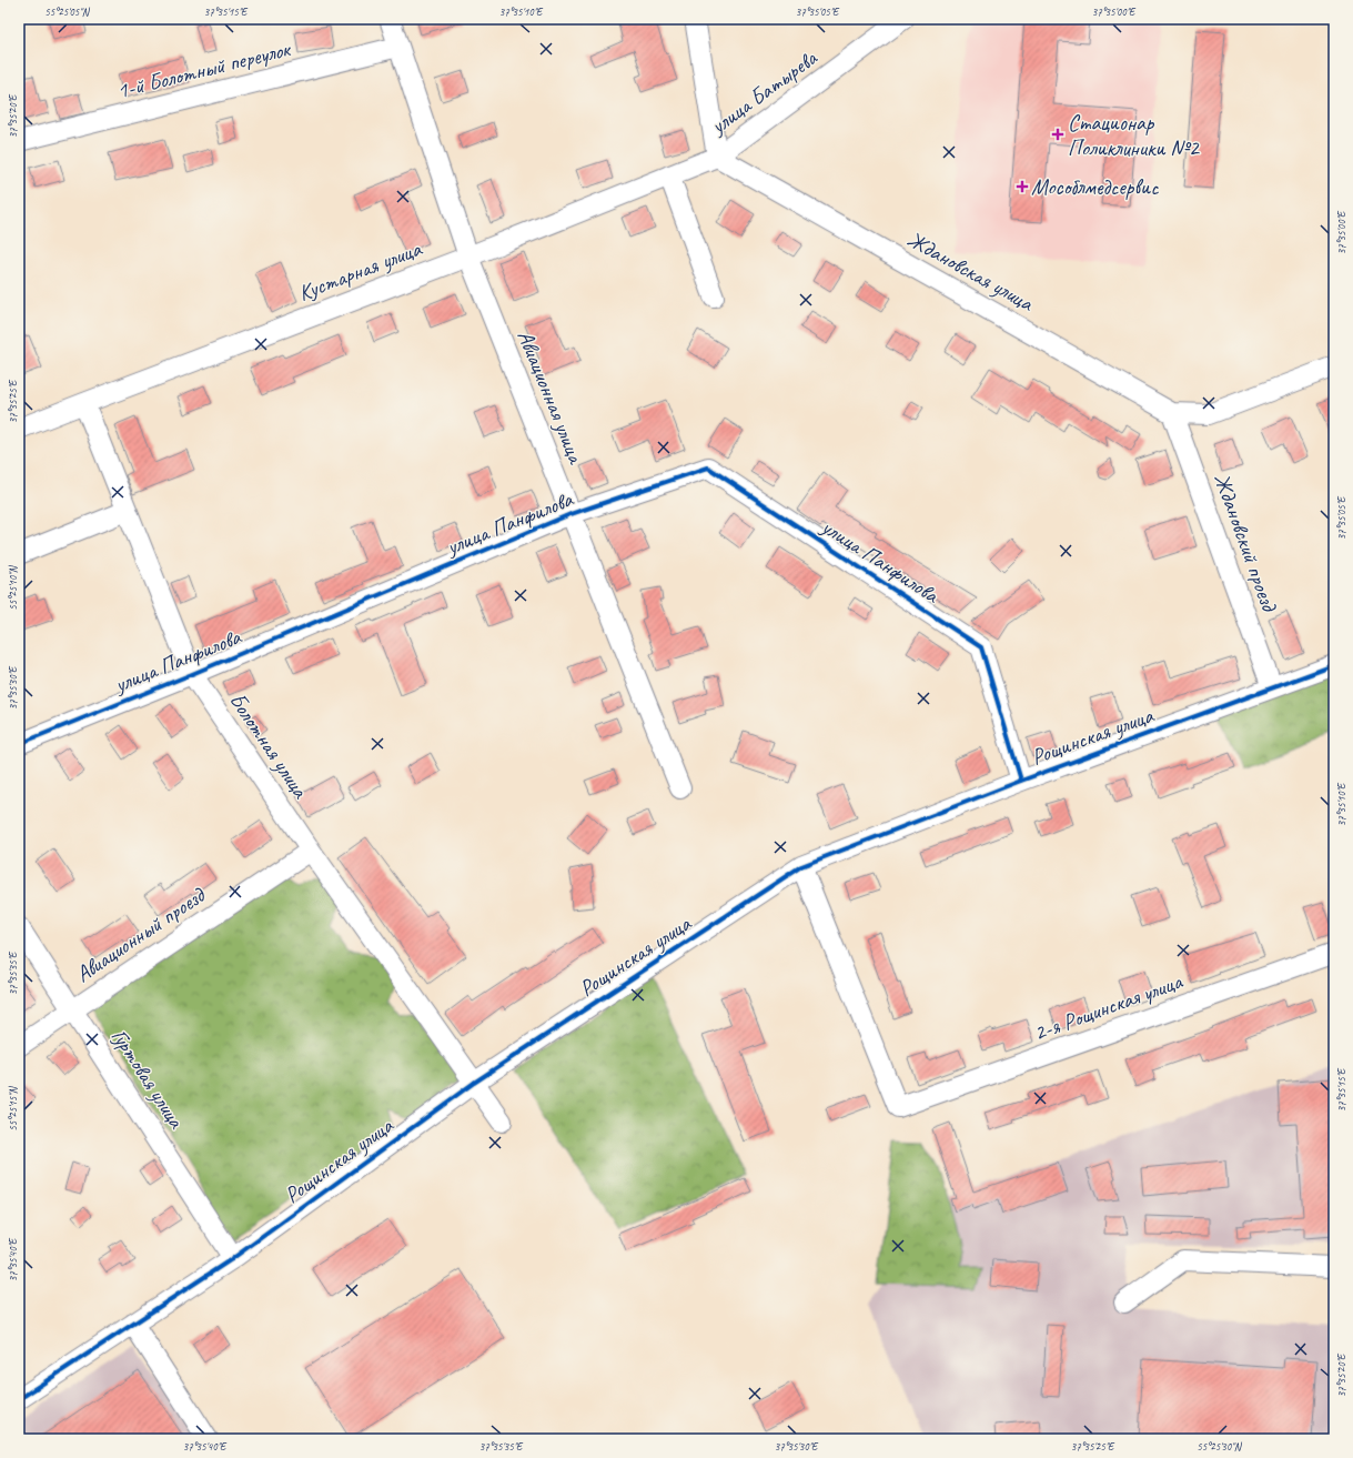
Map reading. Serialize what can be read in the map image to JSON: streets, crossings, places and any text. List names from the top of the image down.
{
  "streets": {
    "street": [
      "1-й Болотный переулок",
      "улица Батырева",
      "Кустарная улица",
      "Ждановская улица",
      "Авиационная улица",
      "улица Панфилова",
      "Ждановский проезд",
      "Рощинская улица",
      "Болотная улица",
      "Авиационный проезд",
      "2-я Рощинская улица",
      "Гуртовая улица"
    ]
  },
  "crossings": [
    ["1-й Болотный переулок", "Авиационная улица"],
    ["улица Батырева", "Кустарная улица"],
    ["улица Батырева", "Ждановская улица"],
    ["Кустарная улица", "Ждановская улица"],
    ["Кустарная улица", "Авиационная улица"],
    ["Кустарная улица", "Болотная улица"],
    ["Ждановская улица", "Ждановский проезд"],
    ["Авиационная улица", "улица Панфилова"],
    ["улица Панфилова", "Рощинская улица"],
    ["улица Панфилова", "Болотная улица"],
    ["Ждановский проезд", "Рощинская улица"],
    ["Рощинская улица", "Болотная улица"],
    ["Рощинская улица", "2-я Рощинская улица"],
    ["Рощинская улица", "Гуртовая улица"],
    ["Болотная улица", "Авиационный проезд"],
    ["Авиационный проезд", "Гуртовая улица"]
  ],
  "places": {
    "health": ["Стационар Поликлиники №2", "Мособлмедсервис"]
  },
  "coordinates": [
    "55°25'05\"N",
    "37°35'15\"E",
    "37°35'10\"E",
    "37°35'05\"E",
    "37°35'00\"E",
    "37°35'20\"E",
    "37°35'25\"E",
    "55°25'10\"N",
    "37°35'30\"E",
    "37°35'35\"E",
    "55°25'15\"N",
    "37°35'40\"E",
    "55°25'30\"N"
  ]
}
